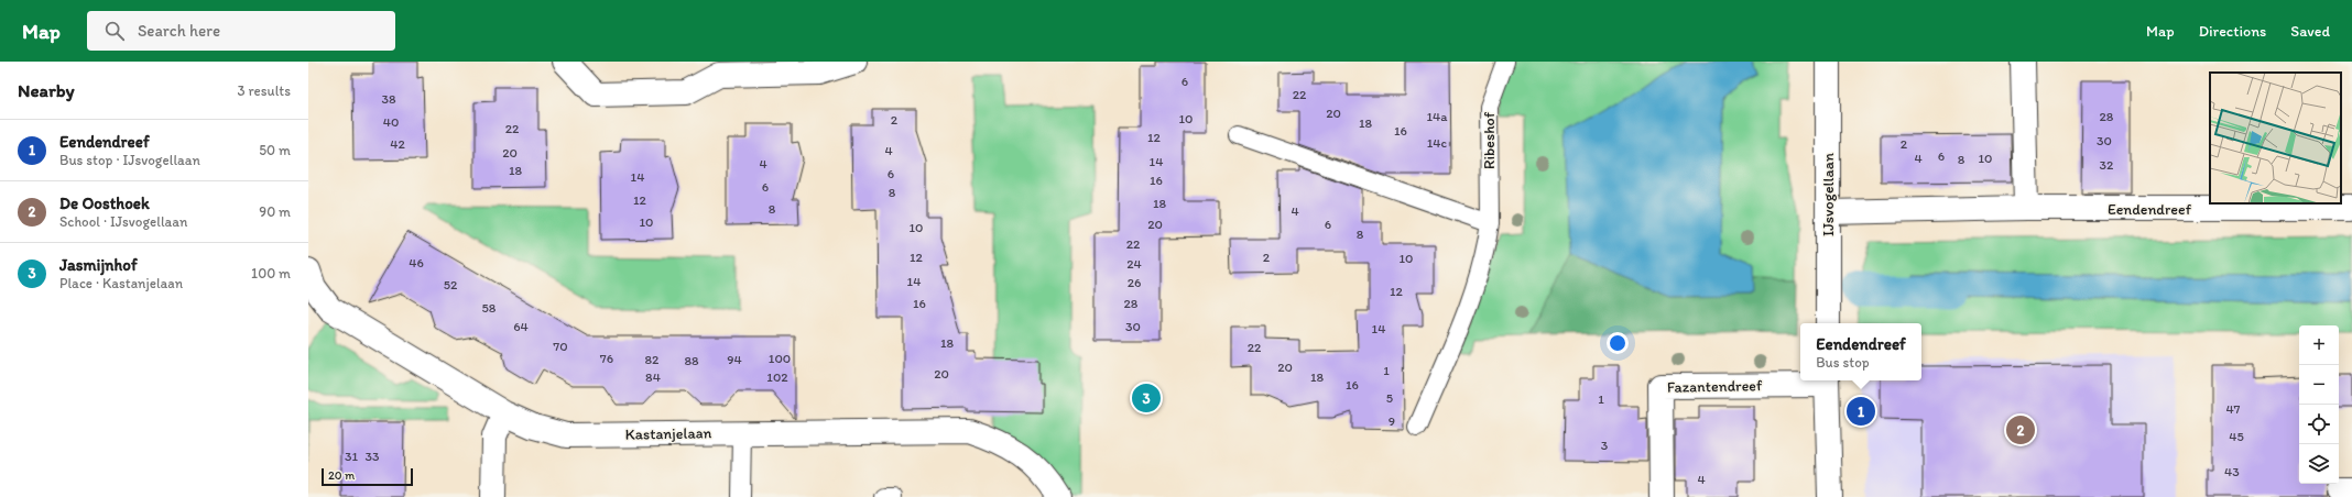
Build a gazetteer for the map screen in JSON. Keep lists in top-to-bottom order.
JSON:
{
  "streets": {
    "street": [
      "IJsvogellaan",
      "Eendendreef",
      "Fazantendreef",
      "Kastanjelaan"
    ],
    "lane": ["Ribeshof"]
  },
  "crossings": [
    ["IJsvogellaan", "Eendendreef"]
  ],
  "house_numbers": [
    "6",
    "22",
    "38",
    "20",
    "14a",
    "28",
    "10",
    "2",
    "40",
    "18",
    "22",
    "16",
    "12",
    "30",
    "14c",
    "42",
    "2",
    "4",
    "20",
    "6",
    "4",
    "10",
    "8",
    "14",
    "4",
    "32",
    "18",
    "6",
    "14",
    "16",
    "6",
    "8",
    "12",
    "18",
    "8",
    "4",
    "10",
    "20",
    "6",
    "10",
    "8",
    "22",
    "12",
    "2",
    "10",
    "46",
    "24",
    "14",
    "26",
    "52",
    "12",
    "16",
    "28",
    "58",
    "64",
    "30",
    "14",
    "18",
    "70",
    "22",
    "76",
    "100",
    "82",
    "94",
    "88",
    "20",
    "1",
    "20",
    "84",
    "102",
    "18",
    "16",
    "5",
    "1",
    "47",
    "9",
    "45",
    "3",
    "31",
    "33",
    "43",
    "4"
  ],
  "scale_bar": "20 m",
  "page": {
    "header": "Map",
    "search": "Search here",
    "nav": ["Map", "Directions", "Saved"],
    "heading": ["Nearby", "3 results"],
    "list": [
      {
        "mark": "1",
        "name": "Eendendreef",
        "note": "Bus stop · IJsvogellaan",
        "value": "50 m"
      },
      {
        "mark": "2",
        "name": "De Oosthoek",
        "note": "School · IJsvogellaan",
        "value": "90 m"
      },
      {
        "mark": "3",
        "name": "Jasmijnhof",
        "note": "Place · Kastanjelaan",
        "value": "100 m"
      }
    ],
    "popup": ["Eendendreef", "Bus stop"],
    "map_buttons": ["+", "−"],
    "pins": ["3", "1", "2"],
    "scale": "20 m"
  }
}
